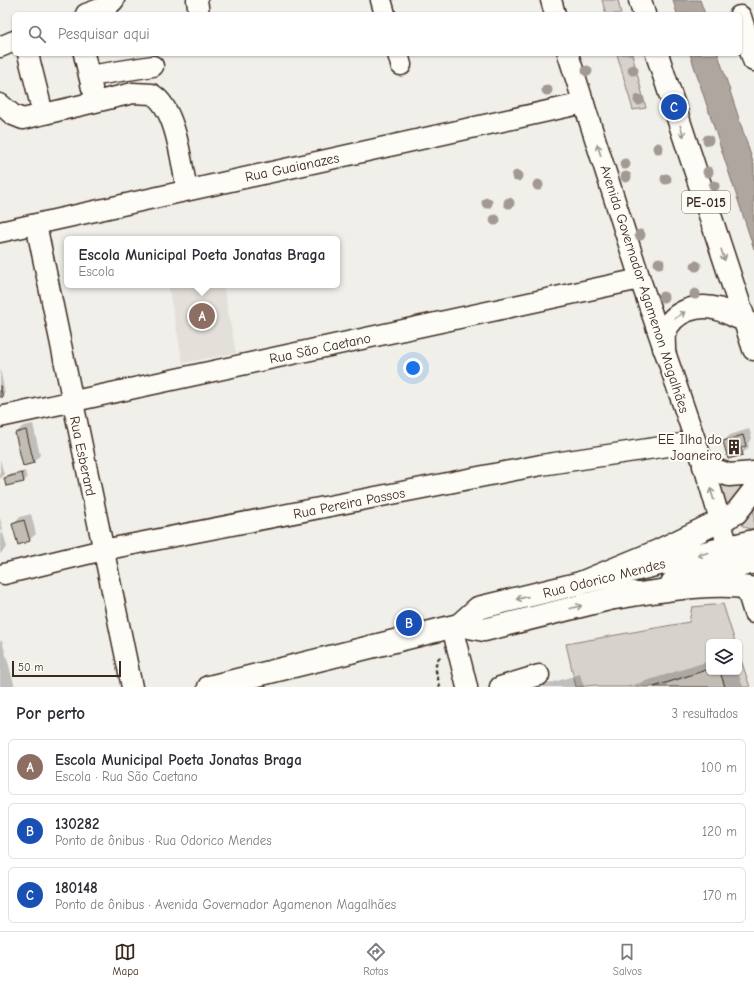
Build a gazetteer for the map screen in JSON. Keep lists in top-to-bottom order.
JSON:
{
  "streets": {
    "main road": ["PE-015", "Rua Odorico Mendes"],
    "street": [
      "Rua Guaianazes",
      "Avenida Governador Agamenon Magalhães",
      "Rua São Caetano",
      "Rua Esberard",
      "Rua Pereira Passos"
    ]
  },
  "crossings": [
    ["Rua Guaianazes", "Avenida Governador Agamenon Magalhães"],
    ["Rua Guaianazes", "Rua Esberard"],
    ["Avenida Governador Agamenon Magalhães", "Rua São Caetano"],
    ["Avenida Governador Agamenon Magalhães", "Rua Pereira Passos"],
    ["Avenida Governador Agamenon Magalhães", "Rua Odorico Mendes"],
    ["Rua São Caetano", "Rua Esberard"],
    ["Rua Esberard", "Rua Pereira Passos"]
  ],
  "one_way": ["Avenida Governador Agamenon Magalhães"],
  "places": {
    "building": ["EE Ilha do Joaneiro"]
  },
  "scale_bar": "50 m",
  "page": {
    "search": "Pesquisar aqui",
    "pins": ["C", "A", "B"],
    "popup": ["Escola Municipal Poeta Jonatas Braga", "Escola"],
    "scale": "50 m",
    "heading": ["Por perto", "3 resultados"],
    "list": [
      {
        "mark": "A",
        "name": "Escola Municipal Poeta Jonatas Braga",
        "note": "Escola · Rua São Caetano",
        "value": "100 m"
      },
      {
        "mark": "B",
        "name": "130282",
        "note": "Ponto de ônibus · Rua Odorico Mendes",
        "value": "120 m"
      },
      {
        "mark": "C",
        "name": "180148",
        "note": "Ponto de ônibus · Avenida Governador Agamenon Magalhães",
        "value": "170 m"
      }
    ],
    "nav": ["Mapa", "Rotas", "Salvos"]
  }
}
